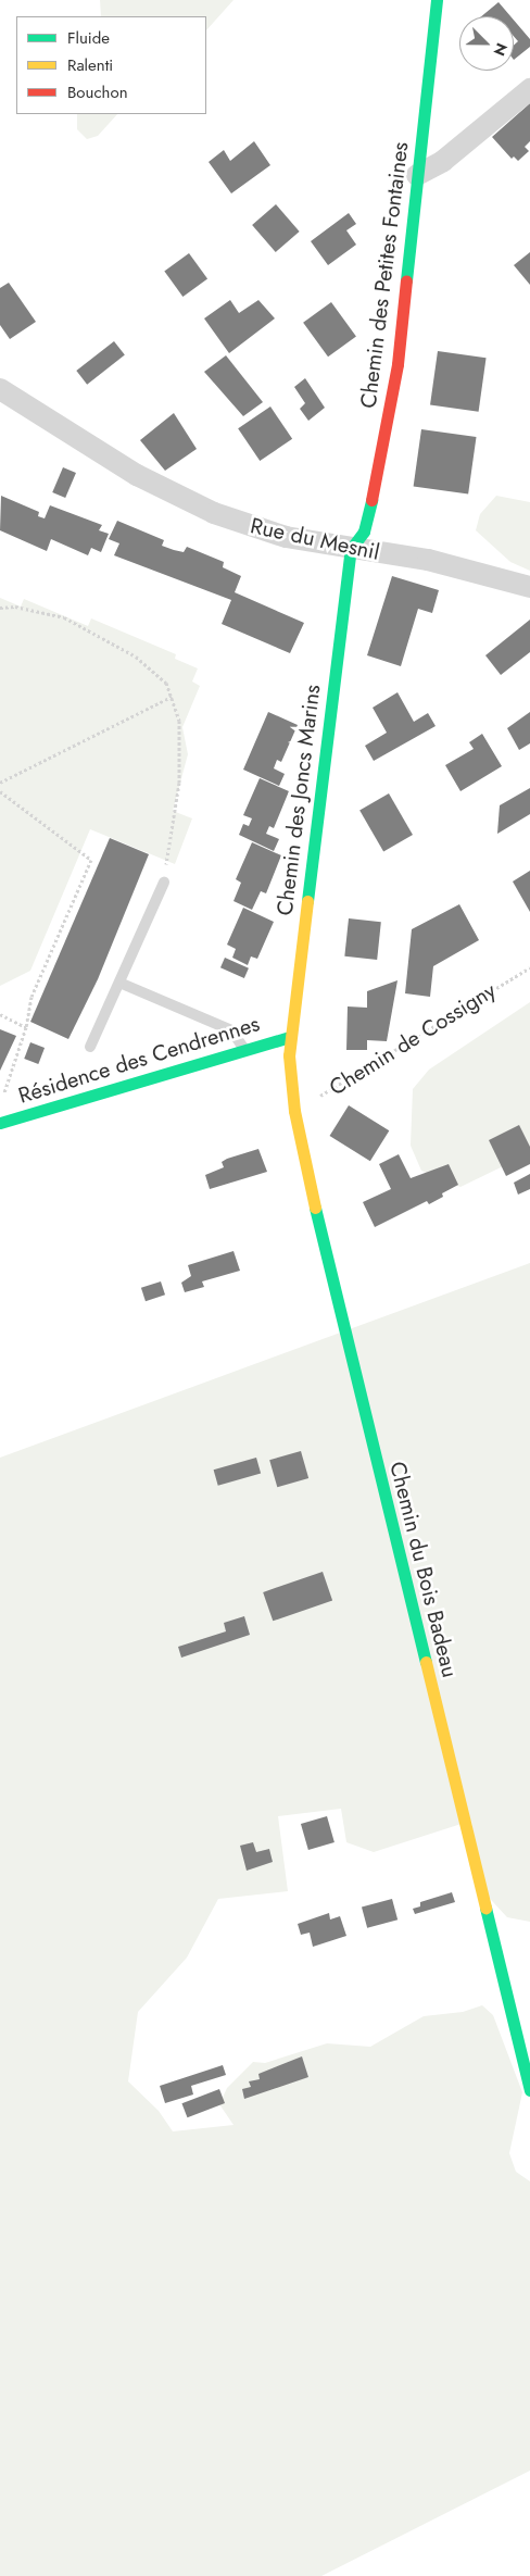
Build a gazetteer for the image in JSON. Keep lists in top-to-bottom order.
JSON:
{
  "streets": {
    "street": [
      "Chemin des Petites Fontaines",
      "Rue du Mesnil",
      "Chemin des Joncs Marins",
      "Résidence des Cendrennes",
      "Chemin du Bois Badeau"
    ],
    "path": ["Chemin de Cossigny"]
  },
  "crossings": [
    ["Chemin des Petites Fontaines", "Rue du Mesnil"],
    ["Chemin des Petites Fontaines", "Chemin des Joncs Marins"],
    ["Rue du Mesnil", "Chemin des Joncs Marins"],
    ["Chemin des Joncs Marins", "Résidence des Cendrennes"],
    ["Chemin des Joncs Marins", "Chemin du Bois Badeau"],
    ["Chemin de Cossigny", "Chemin du Bois Badeau"]
  ],
  "legend": ["Fluide", "Ralenti", "Bouchon"],
  "north": "bottom right"
}
